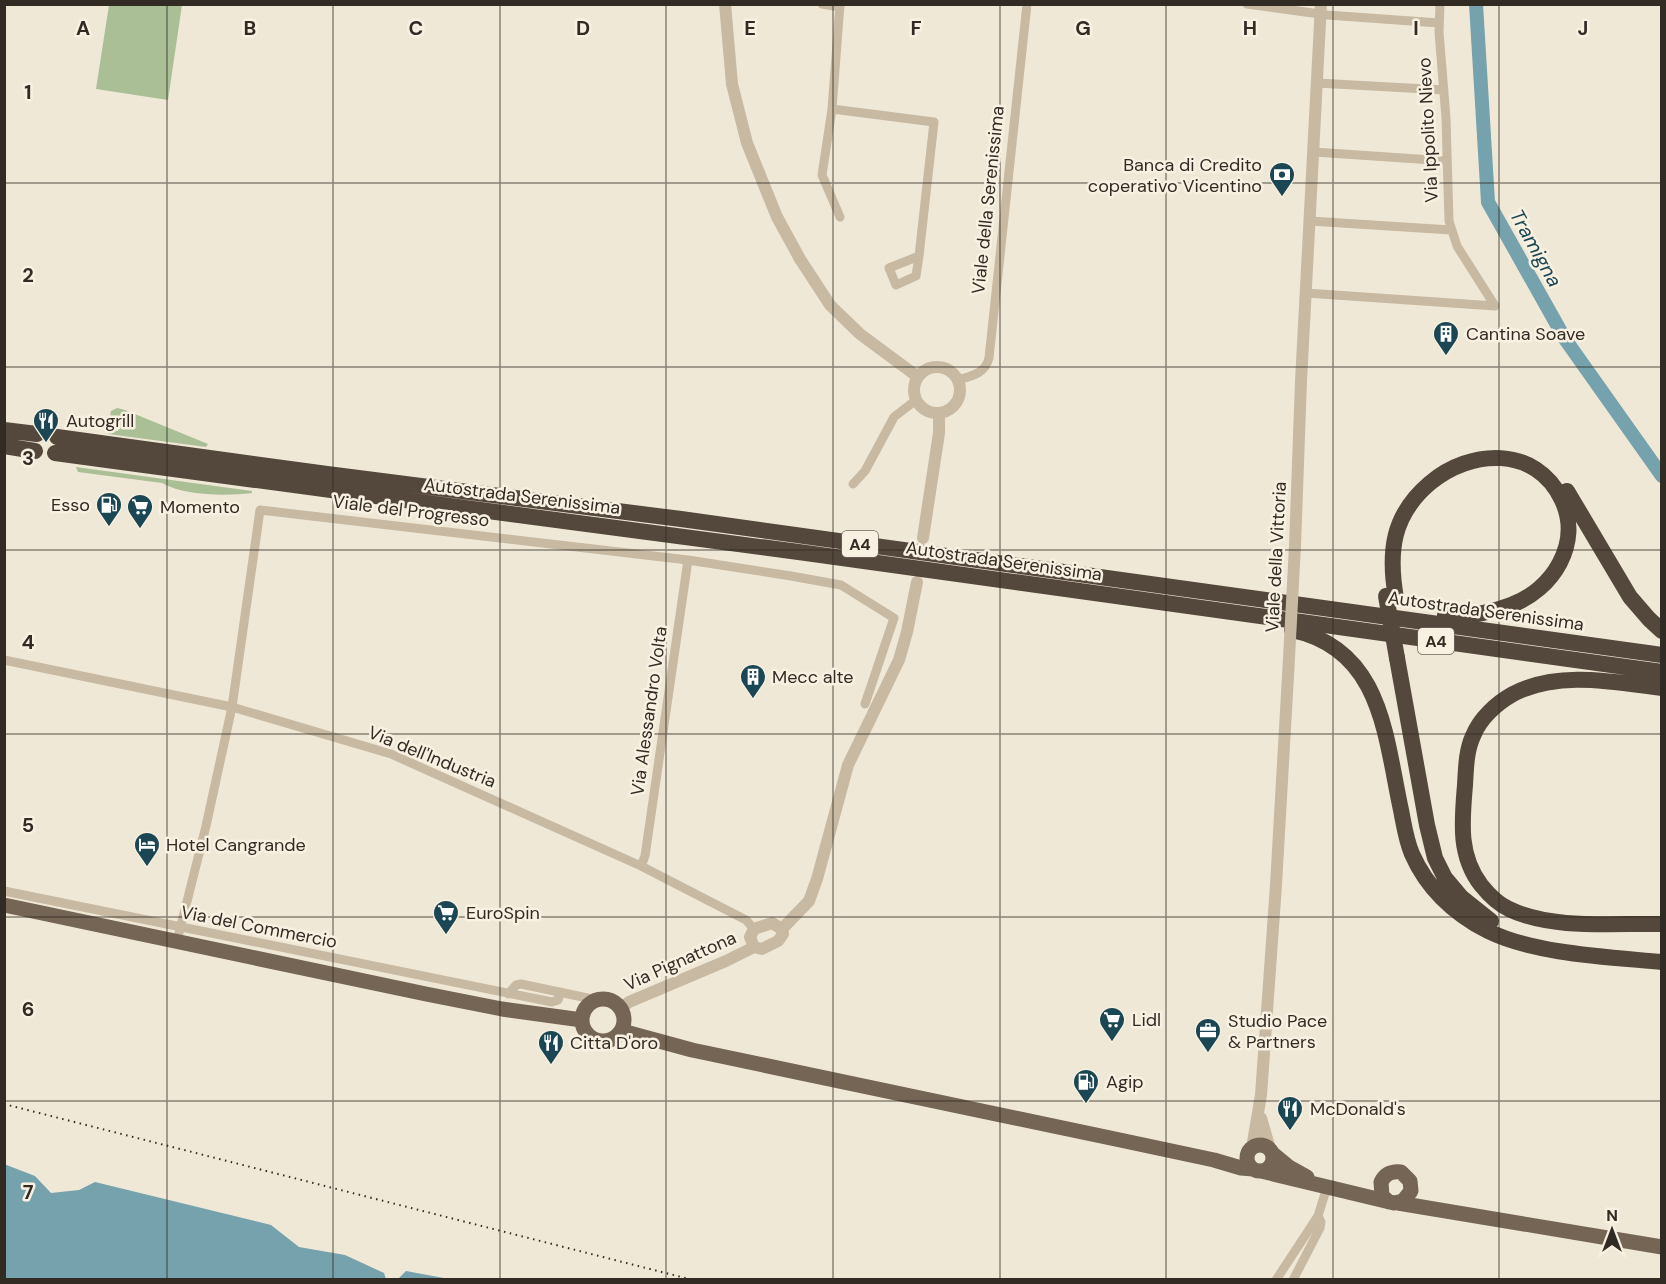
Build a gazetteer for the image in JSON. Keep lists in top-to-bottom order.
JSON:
{
  "streets": {
    "highway": ["Autostrada Serenissima", "A4"],
    "street": [
      "Via Ippolito Nievo",
      "Viale della Serenissima",
      "Viale del Progresso",
      "Viale della Vittoria",
      "Via Alessandro Volta",
      "Via dell'Industria",
      "Via del Commercio",
      "Via Pignattona"
    ]
  },
  "crossings": [
    ["Via Ippolito Nievo", "Viale della Vittoria"],
    ["Viale del Progresso", "Via Alessandro Volta"],
    ["Viale del Progresso", "Via dell'Industria"],
    ["Viale del Progresso", "Via del Commercio"],
    ["Via Alessandro Volta", "Via dell'Industria"],
    ["Via dell'Industria", "Via Pignattona"],
    ["Via del Commercio", "Via Pignattona"]
  ],
  "water": ["Tramigna"],
  "places": {
    "bank": ["Banca di Credito coperativo Vicentino"],
    "building": ["Cantina Soave", "Mecc alte"],
    "restaurant": ["Autogrill", "Citta D'oro", "McDonald's"],
    "fuel station": ["Esso", "Agip"],
    "supermarket": ["Momento", "EuroSpin", "Lidl"],
    "hotel": ["Hotel Cangrande"],
    "office": ["Studio Pace & Partners"]
  },
  "north": "top",
  "grid": {
    "columns": [
      "A",
      "B",
      "C",
      "D",
      "E",
      "F",
      "G",
      "H",
      "I",
      "J"
    ],
    "rows": [
      "1",
      "2",
      "3",
      "4",
      "5",
      "6",
      "7"
    ]
  }
}
